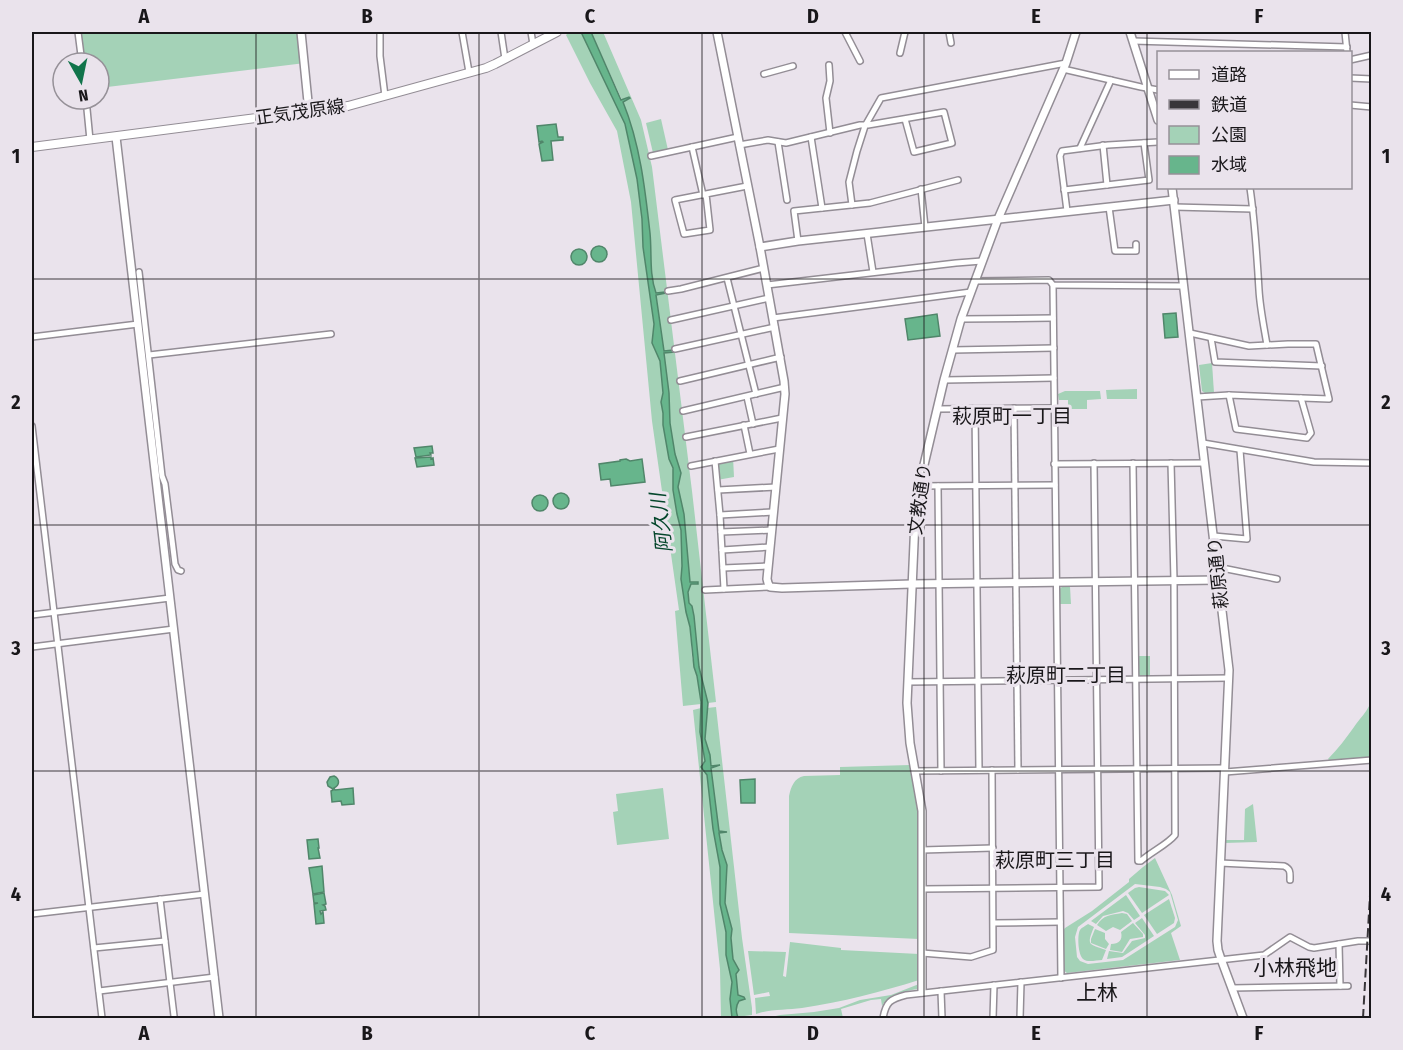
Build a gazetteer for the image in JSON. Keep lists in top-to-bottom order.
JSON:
{
  "streets": {
    "main road": ["正気茂原線"],
    "street": ["文教通り", "萩原通り"]
  },
  "districts": [
    "萩原町一丁目",
    "萩原町二丁目",
    "萩原町三丁目",
    "小林飛地",
    "上林"
  ],
  "water": ["阿久川"],
  "legend": [
    "道路",
    "鉄道",
    "公園",
    "水域"
  ],
  "north": "bottom",
  "grid": {
    "columns": [
      "A",
      "B",
      "C",
      "D",
      "E",
      "F"
    ],
    "rows": [
      "1",
      "2",
      "3",
      "4"
    ]
  }
}
